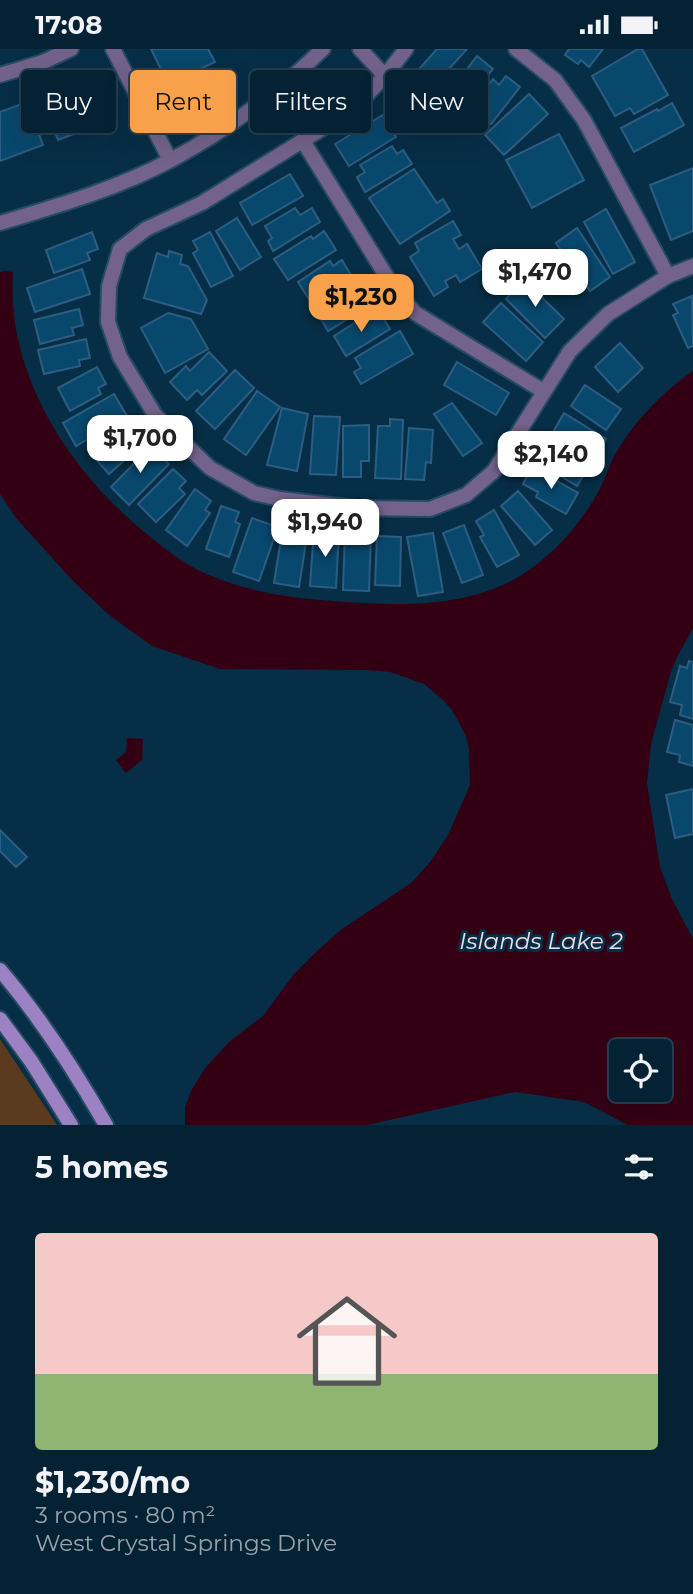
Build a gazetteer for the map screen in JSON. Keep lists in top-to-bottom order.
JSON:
{
  "water": ["Islands Lake 2"],
  "page": {
    "status": "17:08",
    "chip": [
      "Buy",
      "Rent",
      "Filters",
      "New"
    ],
    "price": [
      "$1,470",
      "$1,230",
      "$1,700",
      "$2,140",
      "$1,940"
    ],
    "heading": "5 homes",
    "list": [
      {
        "name": "$1,230/mo",
        "note": "3 rooms · 80 m² · West Crystal Springs Drive"
      }
    ]
  }
}
